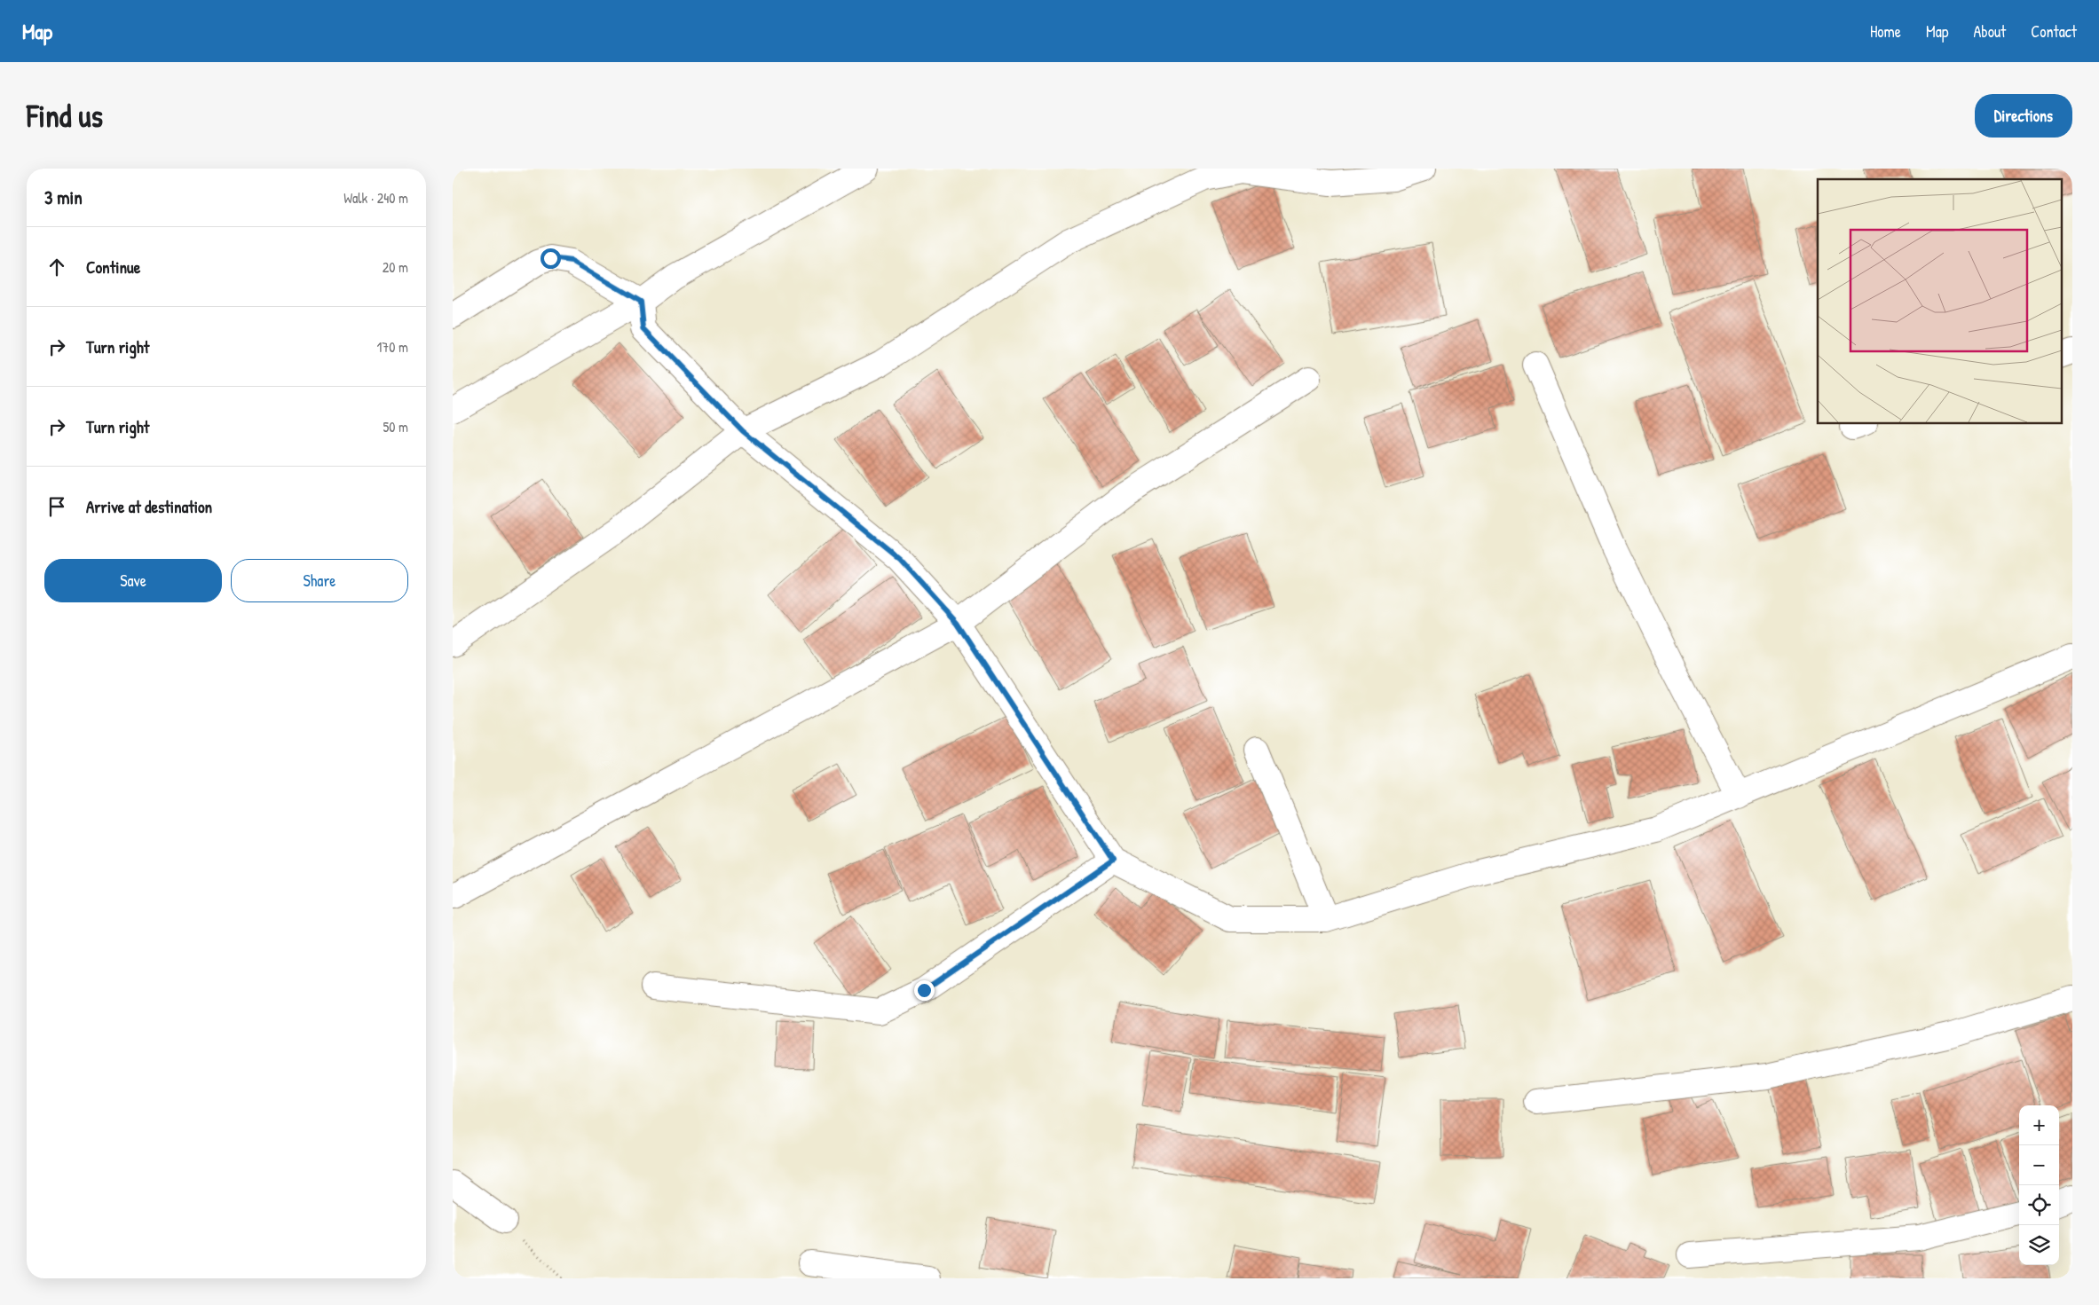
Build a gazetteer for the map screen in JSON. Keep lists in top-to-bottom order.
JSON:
{
  "page": {
    "header": "Map",
    "nav": [
      "Home",
      "Map",
      "About",
      "Contact"
    ],
    "buttons": [
      "Directions",
      ["Save", "Share"]
    ],
    "title": "Find us",
    "heading": ["3 min", "Walk · 240 m"],
    "list": [
      ["Continue", "20 m"],
      ["Turn right", "170 m"],
      ["Turn right", "50 m"],
      "Arrive at destination"
    ],
    "map_buttons": ["+", "−"]
  }
}
